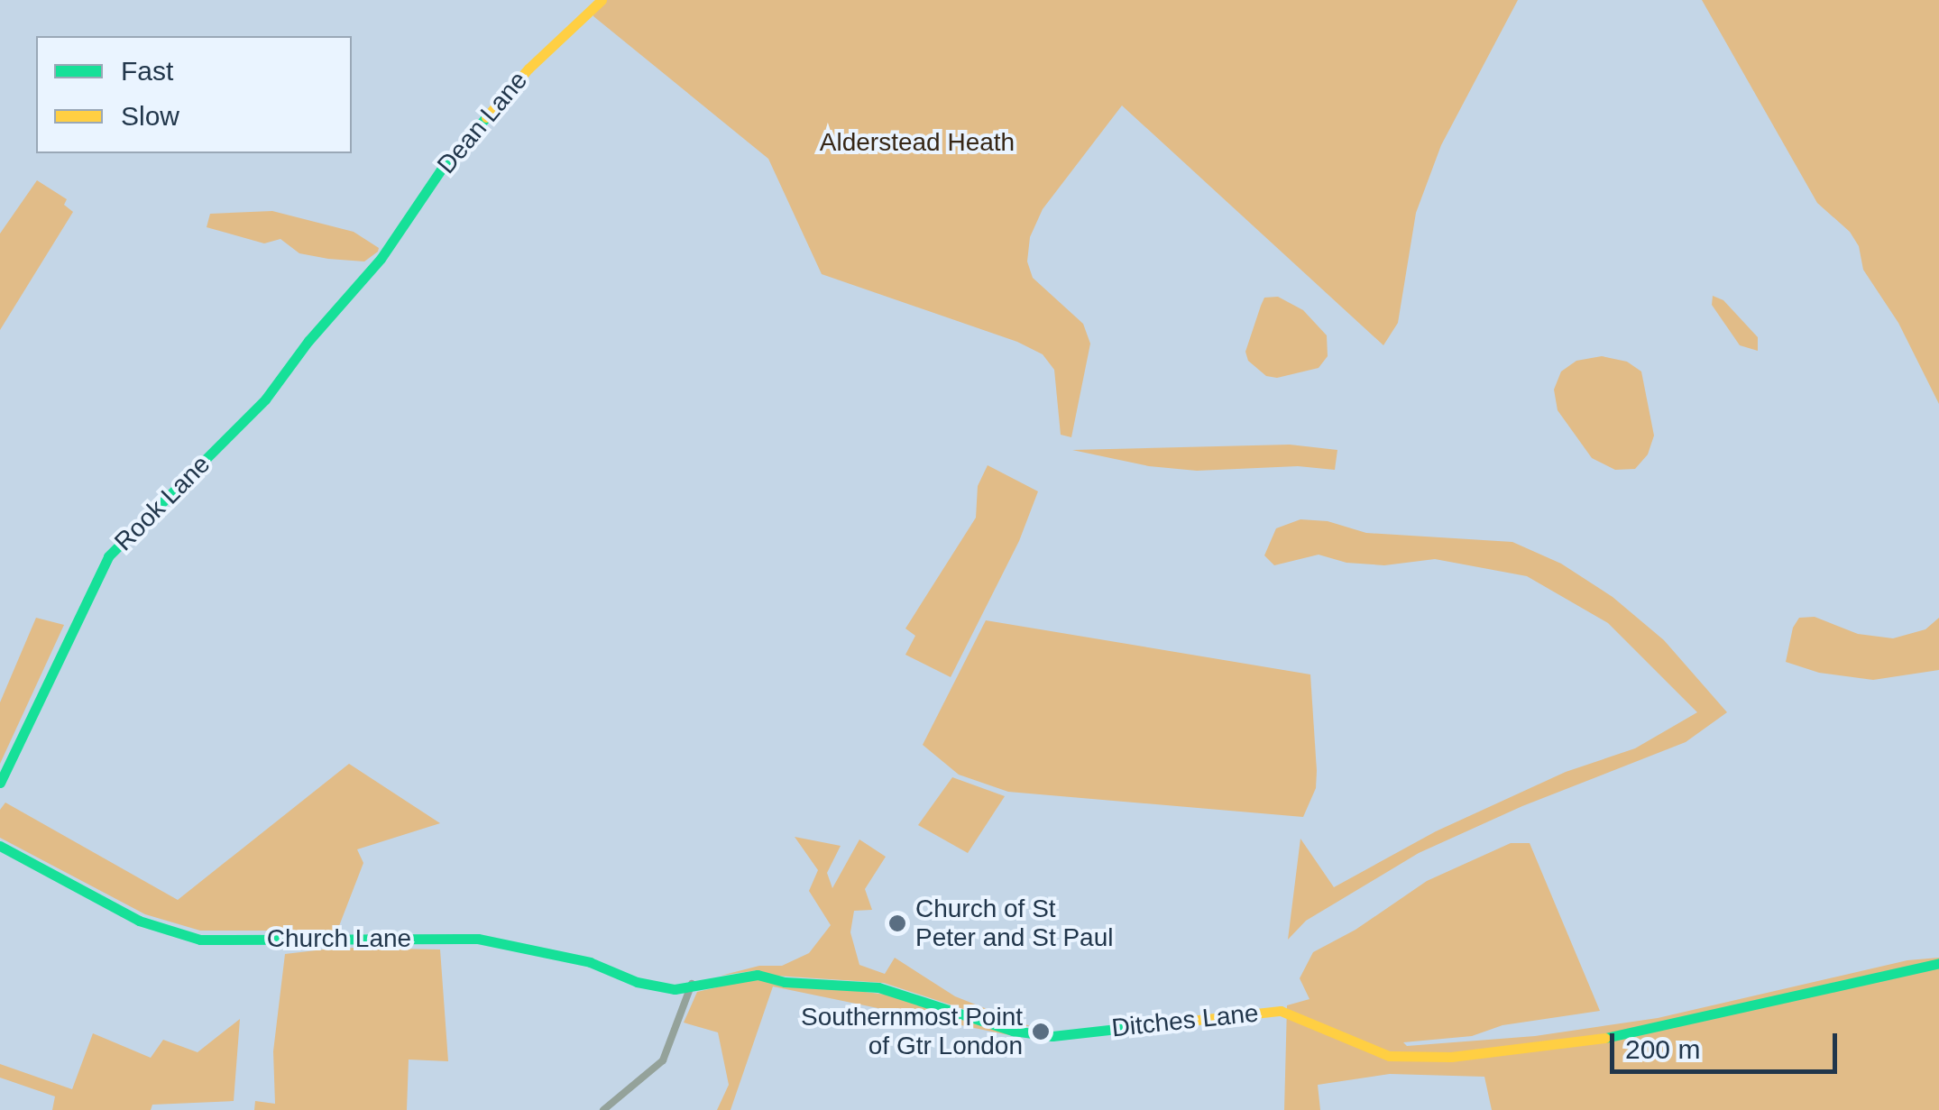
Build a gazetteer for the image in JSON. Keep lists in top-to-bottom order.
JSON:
{
  "streets": {
    "street": [
      "Dean Lane",
      "Rook Lane",
      "Church Lane",
      "Ditches Lane"
    ]
  },
  "crossings": [
    ["Dean Lane", "Rook Lane"],
    ["Church Lane", "Ditches Lane"]
  ],
  "parks": ["Alderstead Heath"],
  "places": ["Church of St Peter and St Paul", "Southernmost Point of Gtr London"],
  "legend": ["Fast", "Slow"],
  "scale_bar": "200 m"
}
